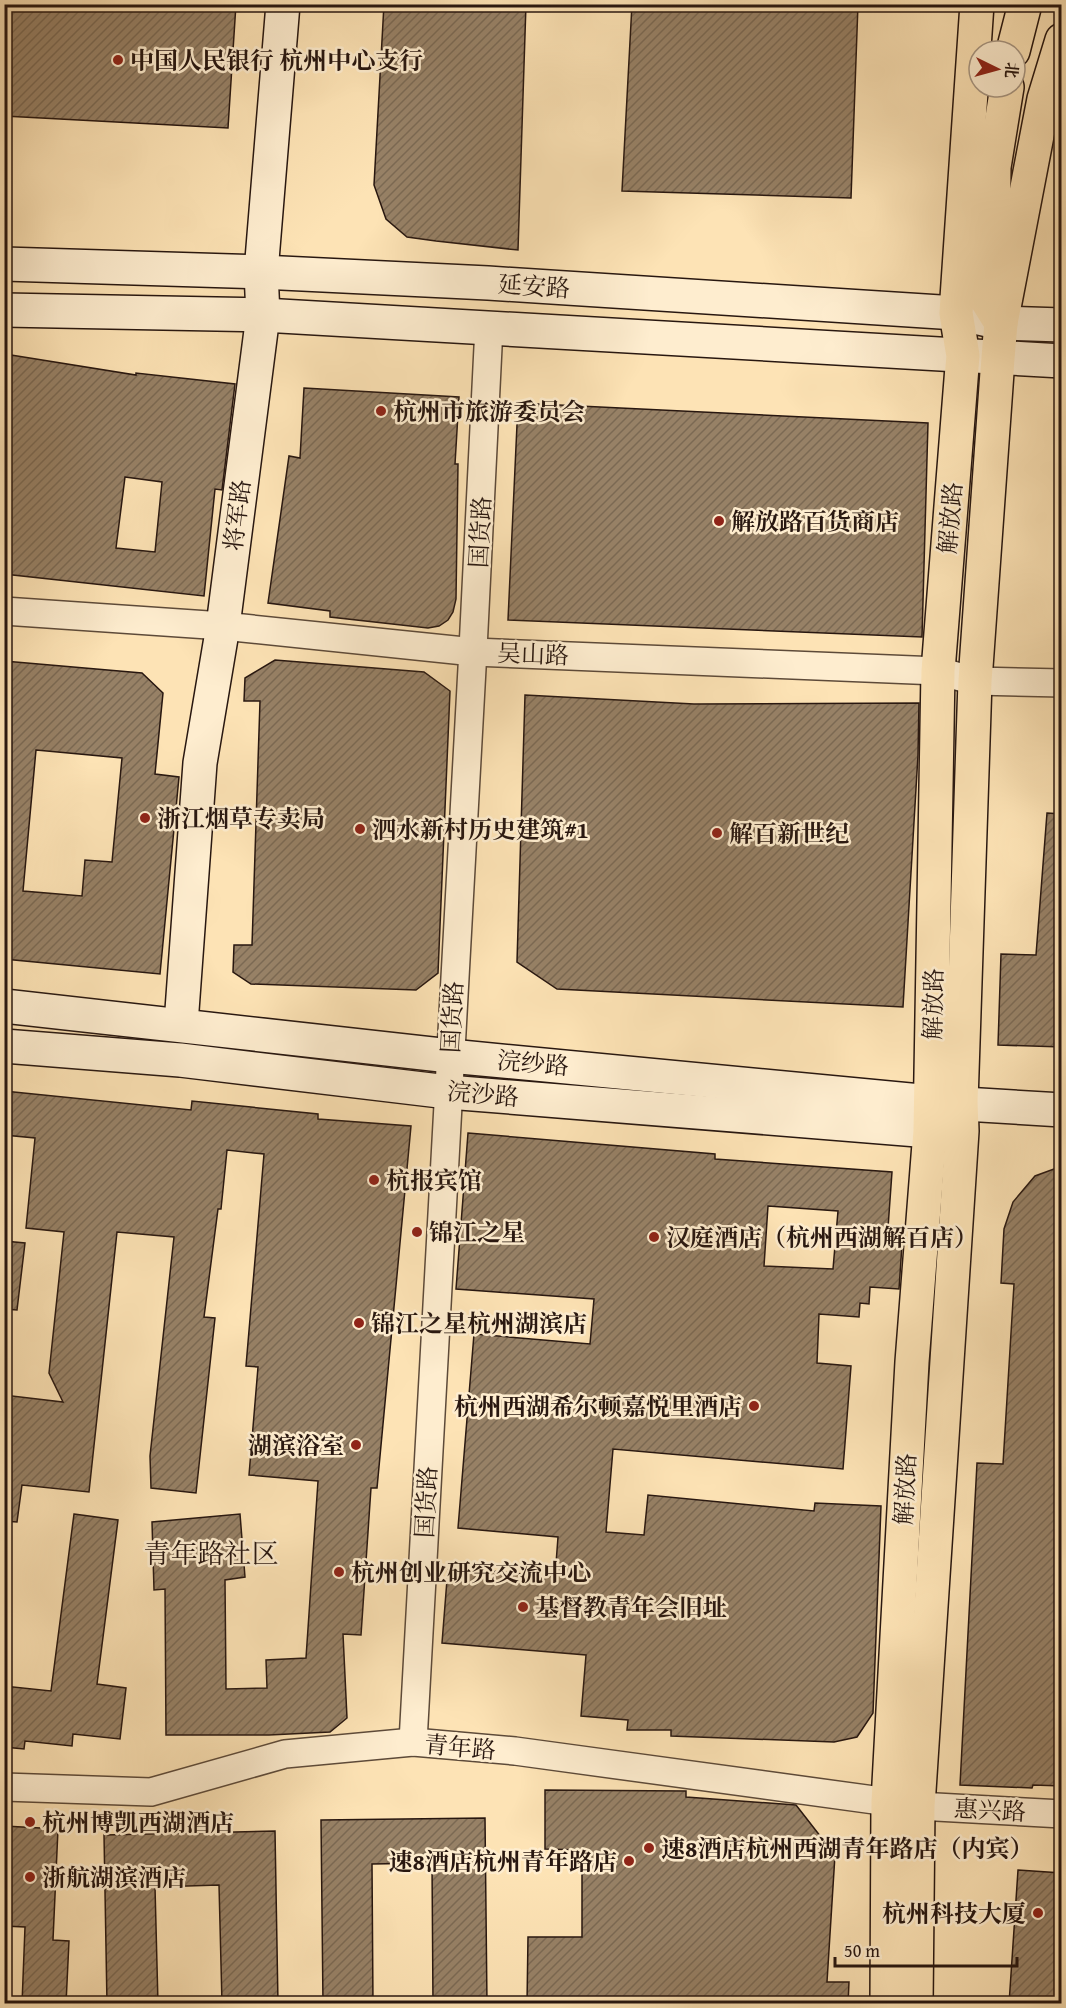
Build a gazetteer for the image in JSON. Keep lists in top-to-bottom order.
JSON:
{
  "streets": {
    "main road": [
      "延安路",
      "将军路",
      "解放路",
      "浣纱路",
      "浣沙路"
    ],
    "street": [
      "国货路",
      "吴山路",
      "青年路",
      "惠兴路"
    ]
  },
  "crossings": [
    ["延安路", "将军路"],
    ["延安路", "解放路"],
    ["延安路", "国货路"],
    ["将军路", "吴山路"],
    ["将军路", "浣纱路"],
    ["解放路", "吴山路"],
    ["解放路", "浣纱路"],
    ["解放路", "浣沙路"],
    ["解放路", "青年路"],
    ["解放路", "惠兴路"],
    ["国货路", "吴山路"],
    ["国货路", "浣纱路"],
    ["国货路", "浣沙路"],
    ["国货路", "青年路"],
    ["浣纱路", "浣沙路"],
    ["青年路", "惠兴路"]
  ],
  "districts": ["青年路社区"],
  "places": [
    "中国人民银行 杭州中心支行",
    "杭州市旅游委员会",
    "解放路百货商店",
    "浙江烟草专卖局",
    "泗水新村历史建筑#1",
    "解百新世纪",
    "杭报宾馆",
    "锦江之星",
    "汉庭酒店（杭州西湖解百店）",
    "锦江之星杭州湖滨店",
    "杭州西湖希尔顿嘉悦里酒店",
    "湖滨浴室",
    "杭州创业研究交流中心",
    "基督教青年会旧址",
    "杭州博凯西湖酒店",
    "速8酒店杭州西湖青年路店（内宾）",
    "速8酒店杭州青年路店",
    "浙航湖滨酒店",
    "杭州科技大厦"
  ],
  "scale_bar": "50 m",
  "north": "right"
}
